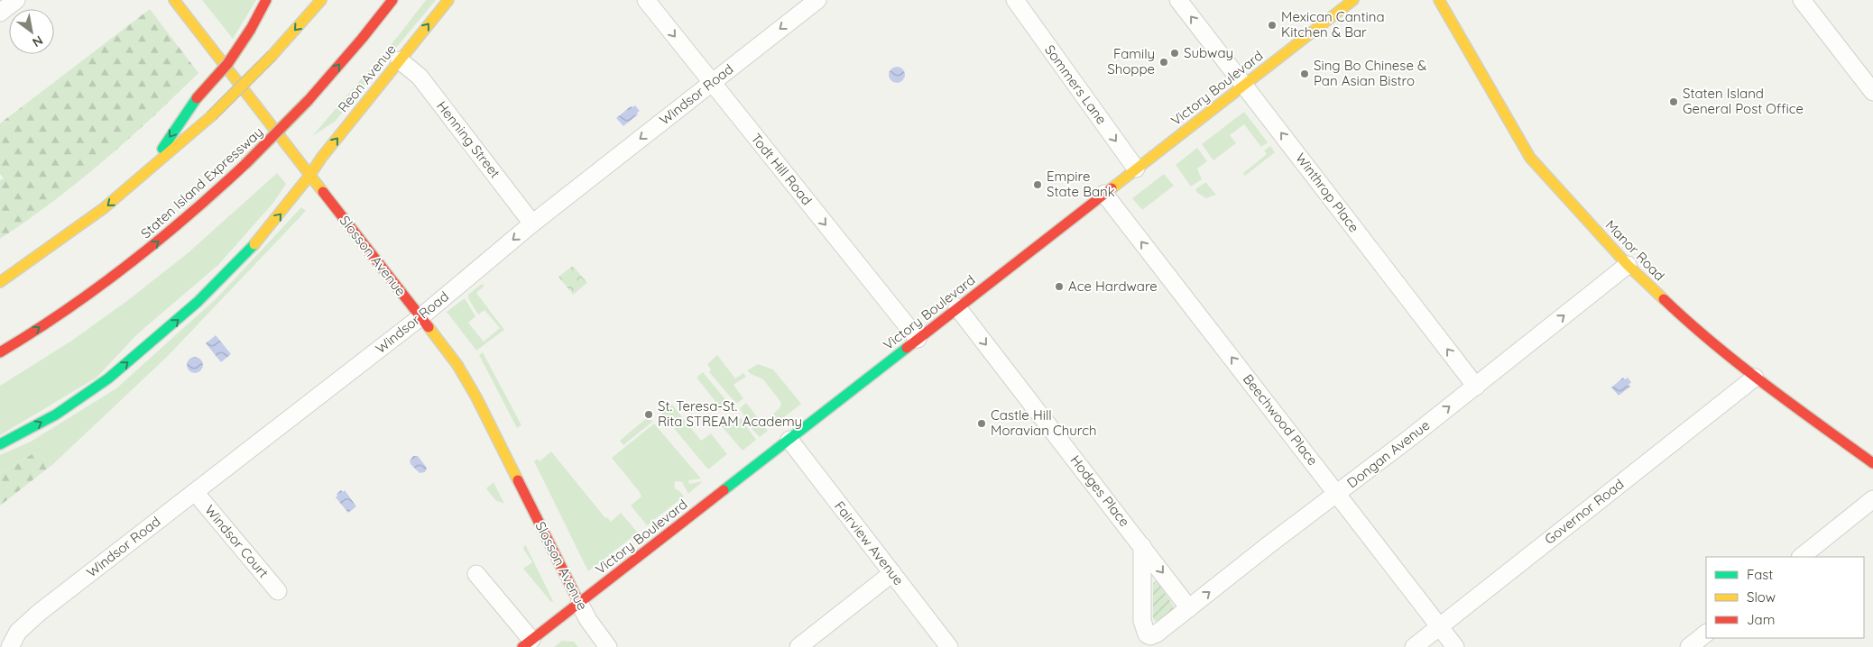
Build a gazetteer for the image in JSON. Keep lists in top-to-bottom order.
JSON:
{
  "streets": {
    "main road": [
      "Reon Avenue",
      "Victory Boulevard",
      "Staten Island Expressway",
      "Manor Road",
      "Slosson Avenue"
    ],
    "street": [
      "Sommers Lane",
      "Windsor Road",
      "Henning Street",
      "Todt Hill Road",
      "Winthrop Place",
      "Beechwood Place",
      "Dongan Avenue",
      "Hodges Place",
      "Governor Road",
      "Windsor Court",
      "Fairview Avenue"
    ]
  },
  "crossings": [
    ["Reon Avenue", "Henning Street"],
    ["Reon Avenue", "Slosson Avenue"],
    ["Sommers Lane", "Victory Boulevard"],
    ["Victory Boulevard", "Todt Hill Road"],
    ["Victory Boulevard", "Winthrop Place"],
    ["Victory Boulevard", "Slosson Avenue"],
    ["Victory Boulevard", "Beechwood Place"],
    ["Victory Boulevard", "Hodges Place"],
    ["Victory Boulevard", "Fairview Avenue"],
    ["Windsor Road", "Henning Street"],
    ["Windsor Road", "Todt Hill Road"],
    ["Windsor Road", "Slosson Avenue"],
    ["Windsor Road", "Windsor Court"],
    ["Winthrop Place", "Dongan Avenue"],
    ["Manor Road", "Dongan Avenue"],
    ["Manor Road", "Governor Road"],
    ["Beechwood Place", "Dongan Avenue"],
    ["Beechwood Place", "Governor Road"],
    ["Dongan Avenue", "Hodges Place"]
  ],
  "one_way": [
    "Reon Avenue",
    "Sommers Lane",
    "Windsor Road",
    "Todt Hill Road",
    "Winthrop Place",
    "Beechwood Place",
    "Dongan Avenue",
    "Hodges Place"
  ],
  "places": [
    "Mexican Cantina Kitchen & Bar",
    "Subway",
    "Family Shoppe",
    "Sing Bo Chinese & Pan Asian Bistro",
    "Staten Island General Post Office",
    "Empire State Bank",
    "Ace Hardware",
    "St. Teresa-St. Rita STREAM Academy",
    "Castle Hill Moravian Church"
  ],
  "legend": ["Fast", "Slow", "Jam"],
  "north": "bottom right"
}
